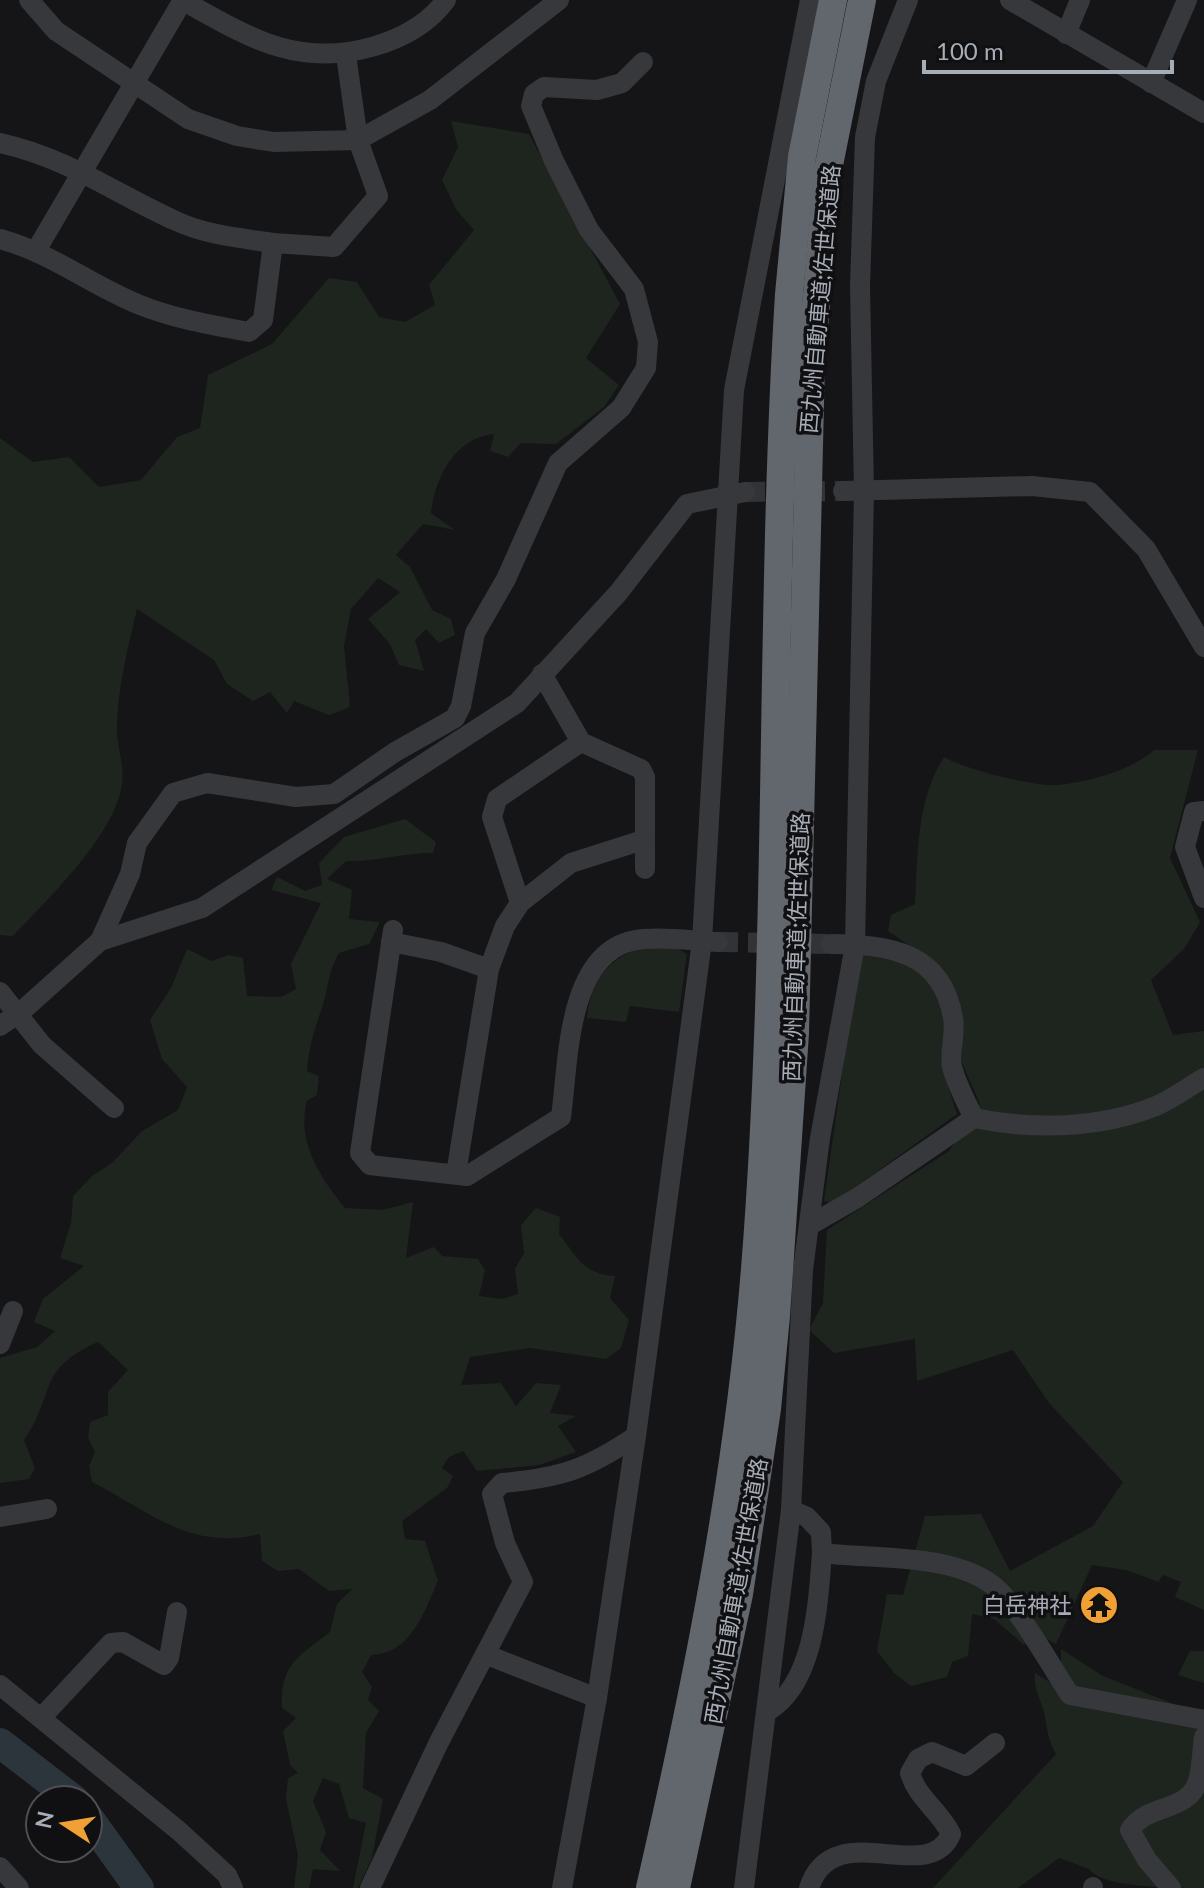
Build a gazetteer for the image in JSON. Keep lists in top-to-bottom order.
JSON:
{
  "streets": {
    "highway": ["西九州自動車道;佐世保道路"]
  },
  "places": {
    "temple": ["白岳神社"]
  },
  "scale_bar": "100 m",
  "north": "left"
}
